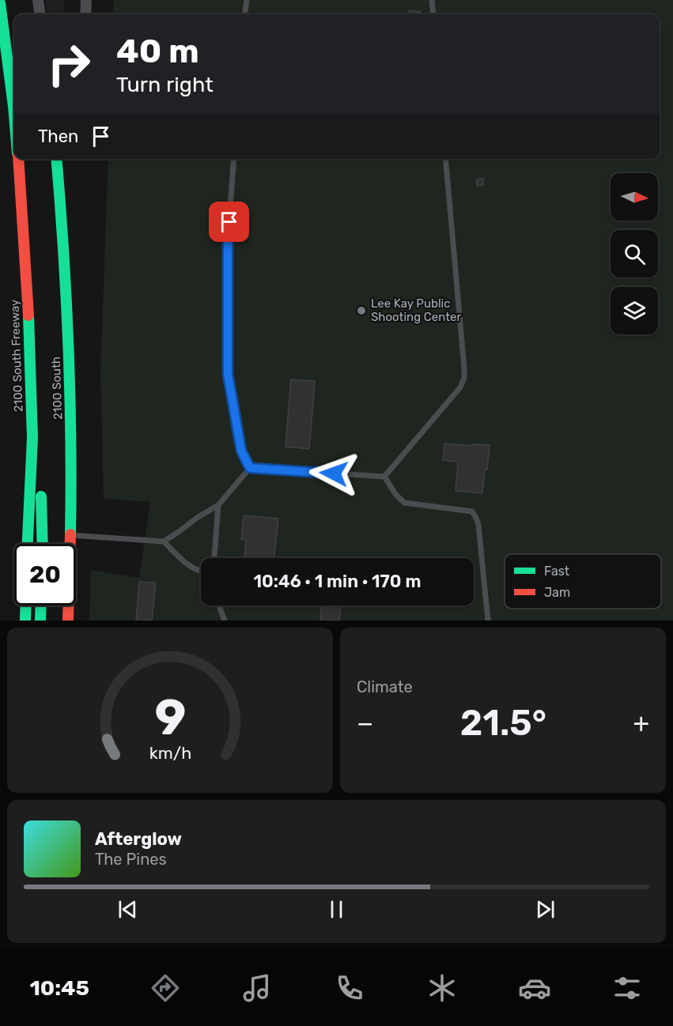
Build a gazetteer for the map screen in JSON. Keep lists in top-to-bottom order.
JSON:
{
  "streets": {
    "main road": ["2100 South Freeway", "2100 South"]
  },
  "places": ["Lee Kay Public Shooting Center"],
  "legend": ["Fast", "Jam"],
  "north": "right",
  "page": {
    "turn": ["40 m", "Turn right"],
    "then": "Then",
    "limit": "20",
    "trip": "10:46 · 1 min · 170 m",
    "tile": "Climate",
    "heat": ["−", "21.5°", "+"],
    "song": ["Afterglow", "The Pines"],
    "tabs": "10:45",
    "gauge": ["9", "km/h"]
  }
}
